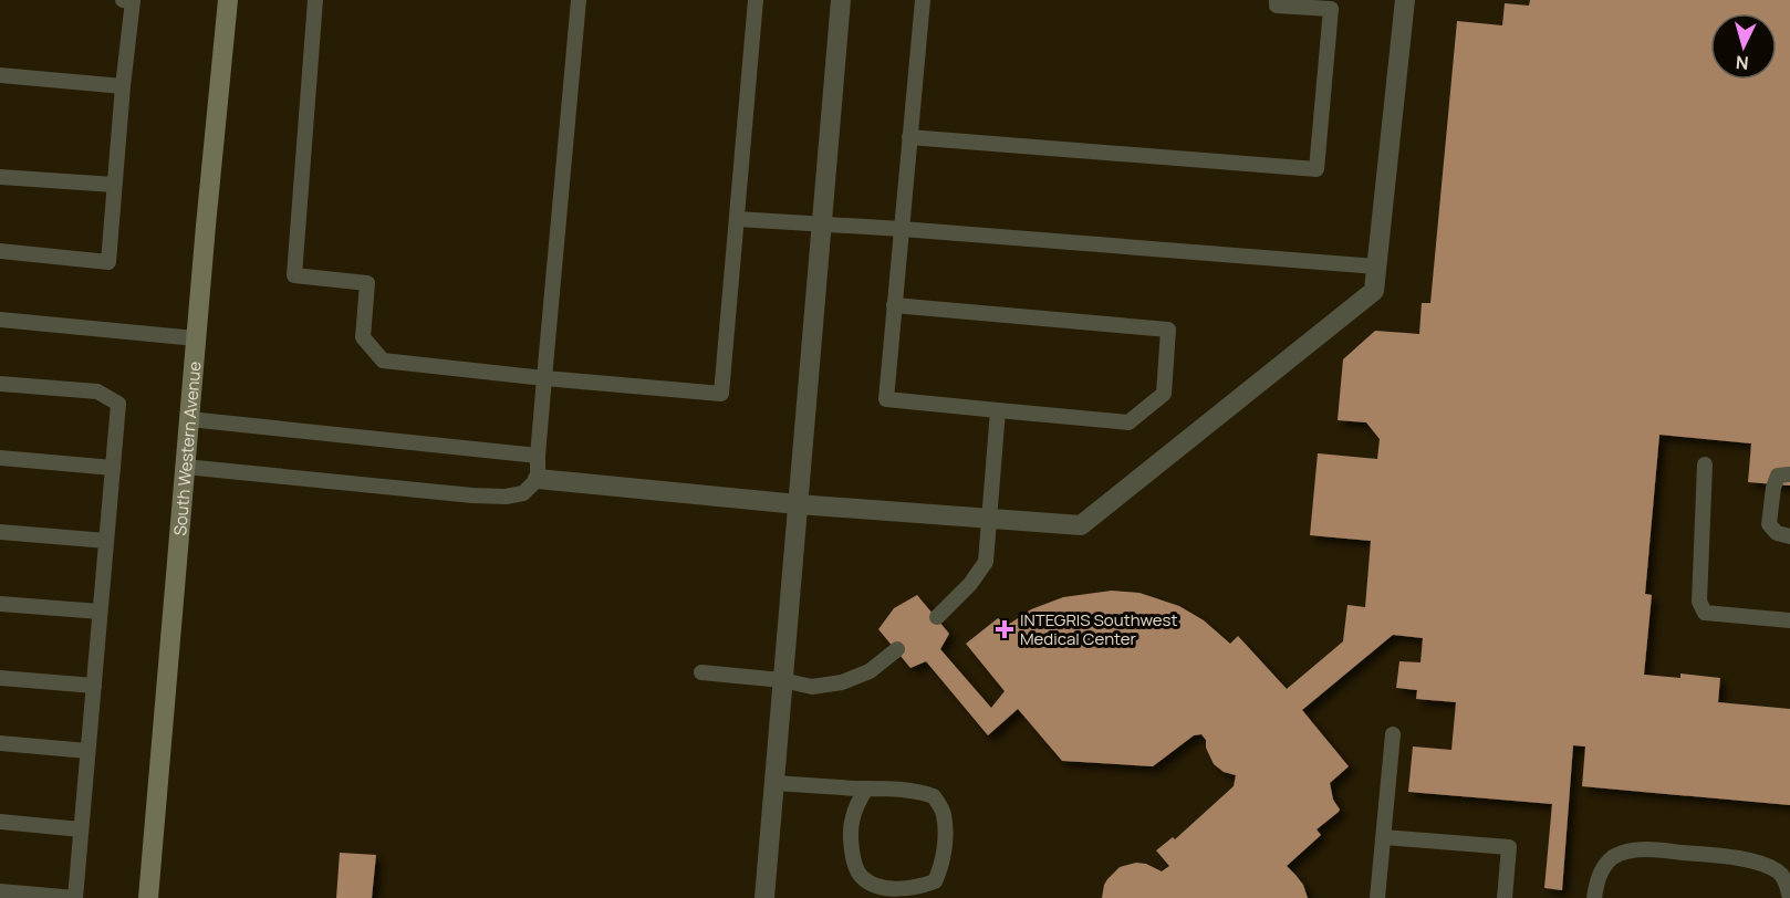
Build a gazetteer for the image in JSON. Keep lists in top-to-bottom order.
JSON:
{
  "streets": {
    "main road": ["South Western Avenue"]
  },
  "places": {
    "health": ["INTEGRIS Southwest Medical Center"]
  },
  "north": "bottom"
}
